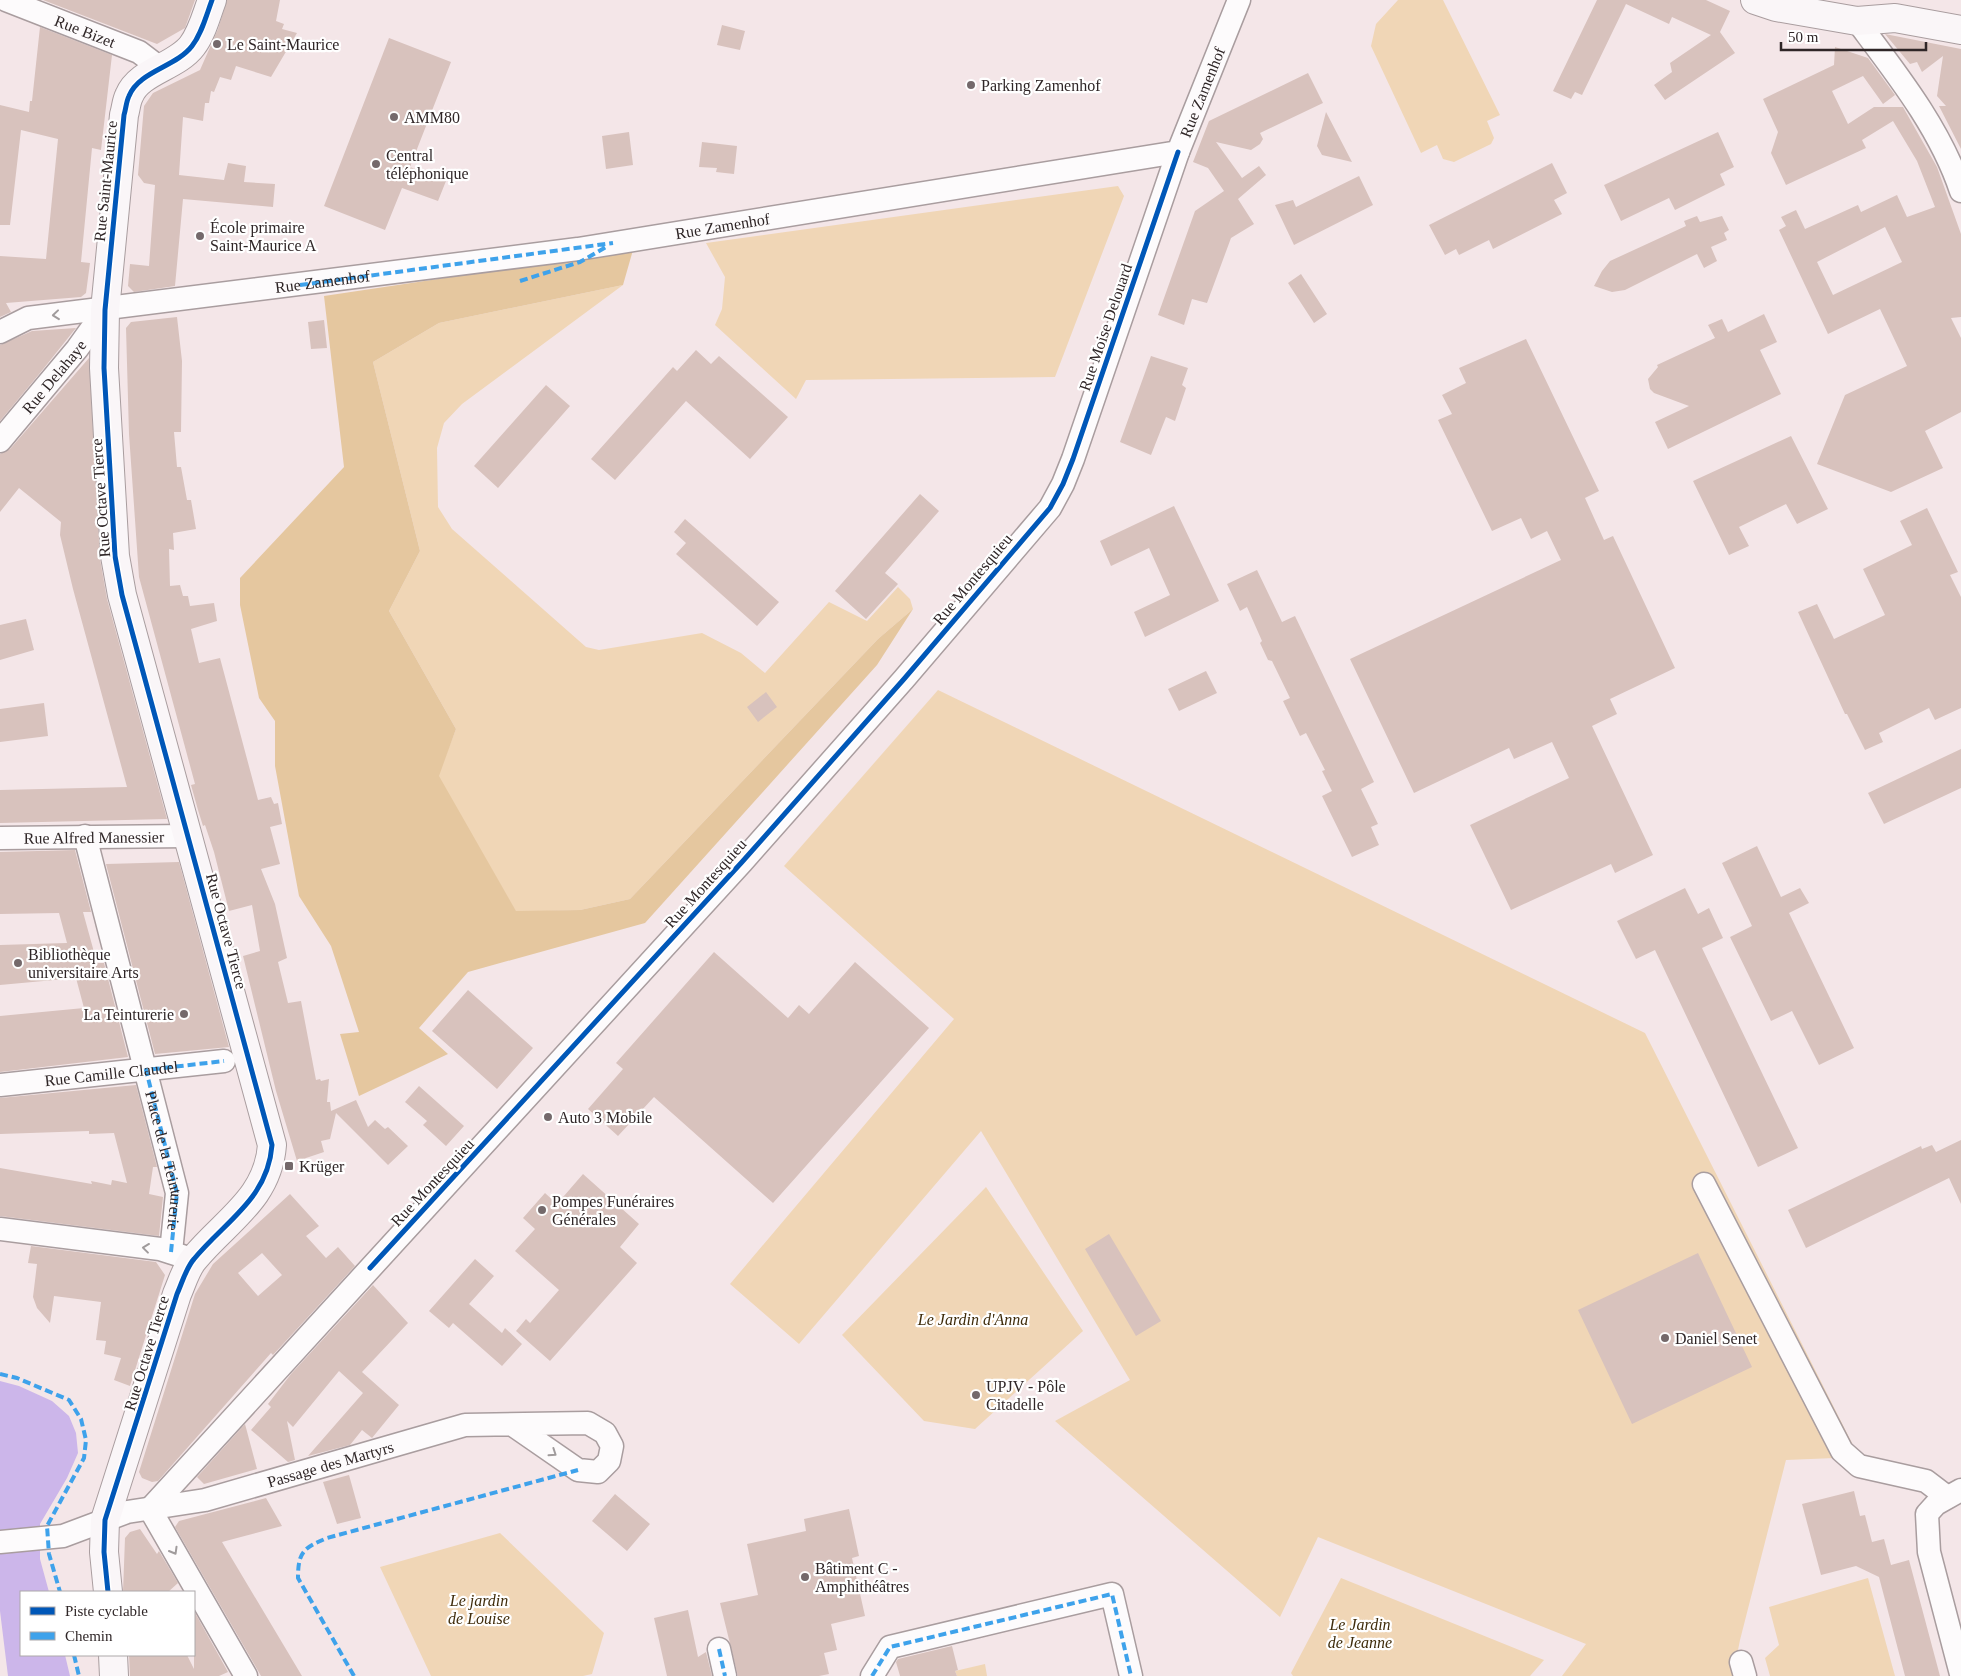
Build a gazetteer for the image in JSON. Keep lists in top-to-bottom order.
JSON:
{
  "streets": {
    "street": [
      "Rue Bizet",
      "Rue Zamenhof",
      "Rue Saint-Maurice",
      "Rue Moise Delouard",
      "Rue Delahaye",
      "Rue Octave Tierce",
      "Rue Montesquieu",
      "Rue Alfred Manessier",
      "Rue Camille Claudel",
      "Place de la Teinturerie",
      "Passage des Martyrs"
    ]
  },
  "crossings": [
    ["Rue Bizet", "Rue Saint-Maurice"],
    ["Rue Zamenhof", "Rue Saint-Maurice"],
    ["Rue Zamenhof", "Rue Moise Delouard"],
    ["Rue Zamenhof", "Rue Delahaye"],
    ["Rue Zamenhof", "Rue Octave Tierce"],
    ["Rue Saint-Maurice", "Rue Delahaye"],
    ["Rue Saint-Maurice", "Rue Octave Tierce"],
    ["Rue Moise Delouard", "Rue Montesquieu"],
    ["Rue Delahaye", "Rue Octave Tierce"],
    ["Rue Octave Tierce", "Rue Alfred Manessier"],
    ["Rue Octave Tierce", "Place de la Teinturerie"],
    ["Rue Octave Tierce", "Passage des Martyrs"],
    ["Rue Montesquieu", "Passage des Martyrs"],
    ["Rue Alfred Manessier", "Place de la Teinturerie"],
    ["Rue Camille Claudel", "Place de la Teinturerie"]
  ],
  "parks": ["Le Jardin d'Anna", "Le jardin de Louise", "Le Jardin de Jeanne"],
  "places": {
    "other": [
      "Le Saint-Maurice",
      "Parking Zamenhof",
      "AMM80",
      "Central téléphonique",
      "École primaire Saint-Maurice A",
      "Bibliothèque universitaire Arts",
      "La Teinturerie",
      "Auto 3 Mobile",
      "Pompes Funéraires Générales",
      "Daniel Senet",
      "UPJV - Pôle Citadelle",
      "Bâtiment C - Amphithéâtres"
    ],
    "transit": ["Krüger"]
  },
  "legend": ["Piste cyclable", "Chemin"],
  "scale_bar": "50 m"
}
